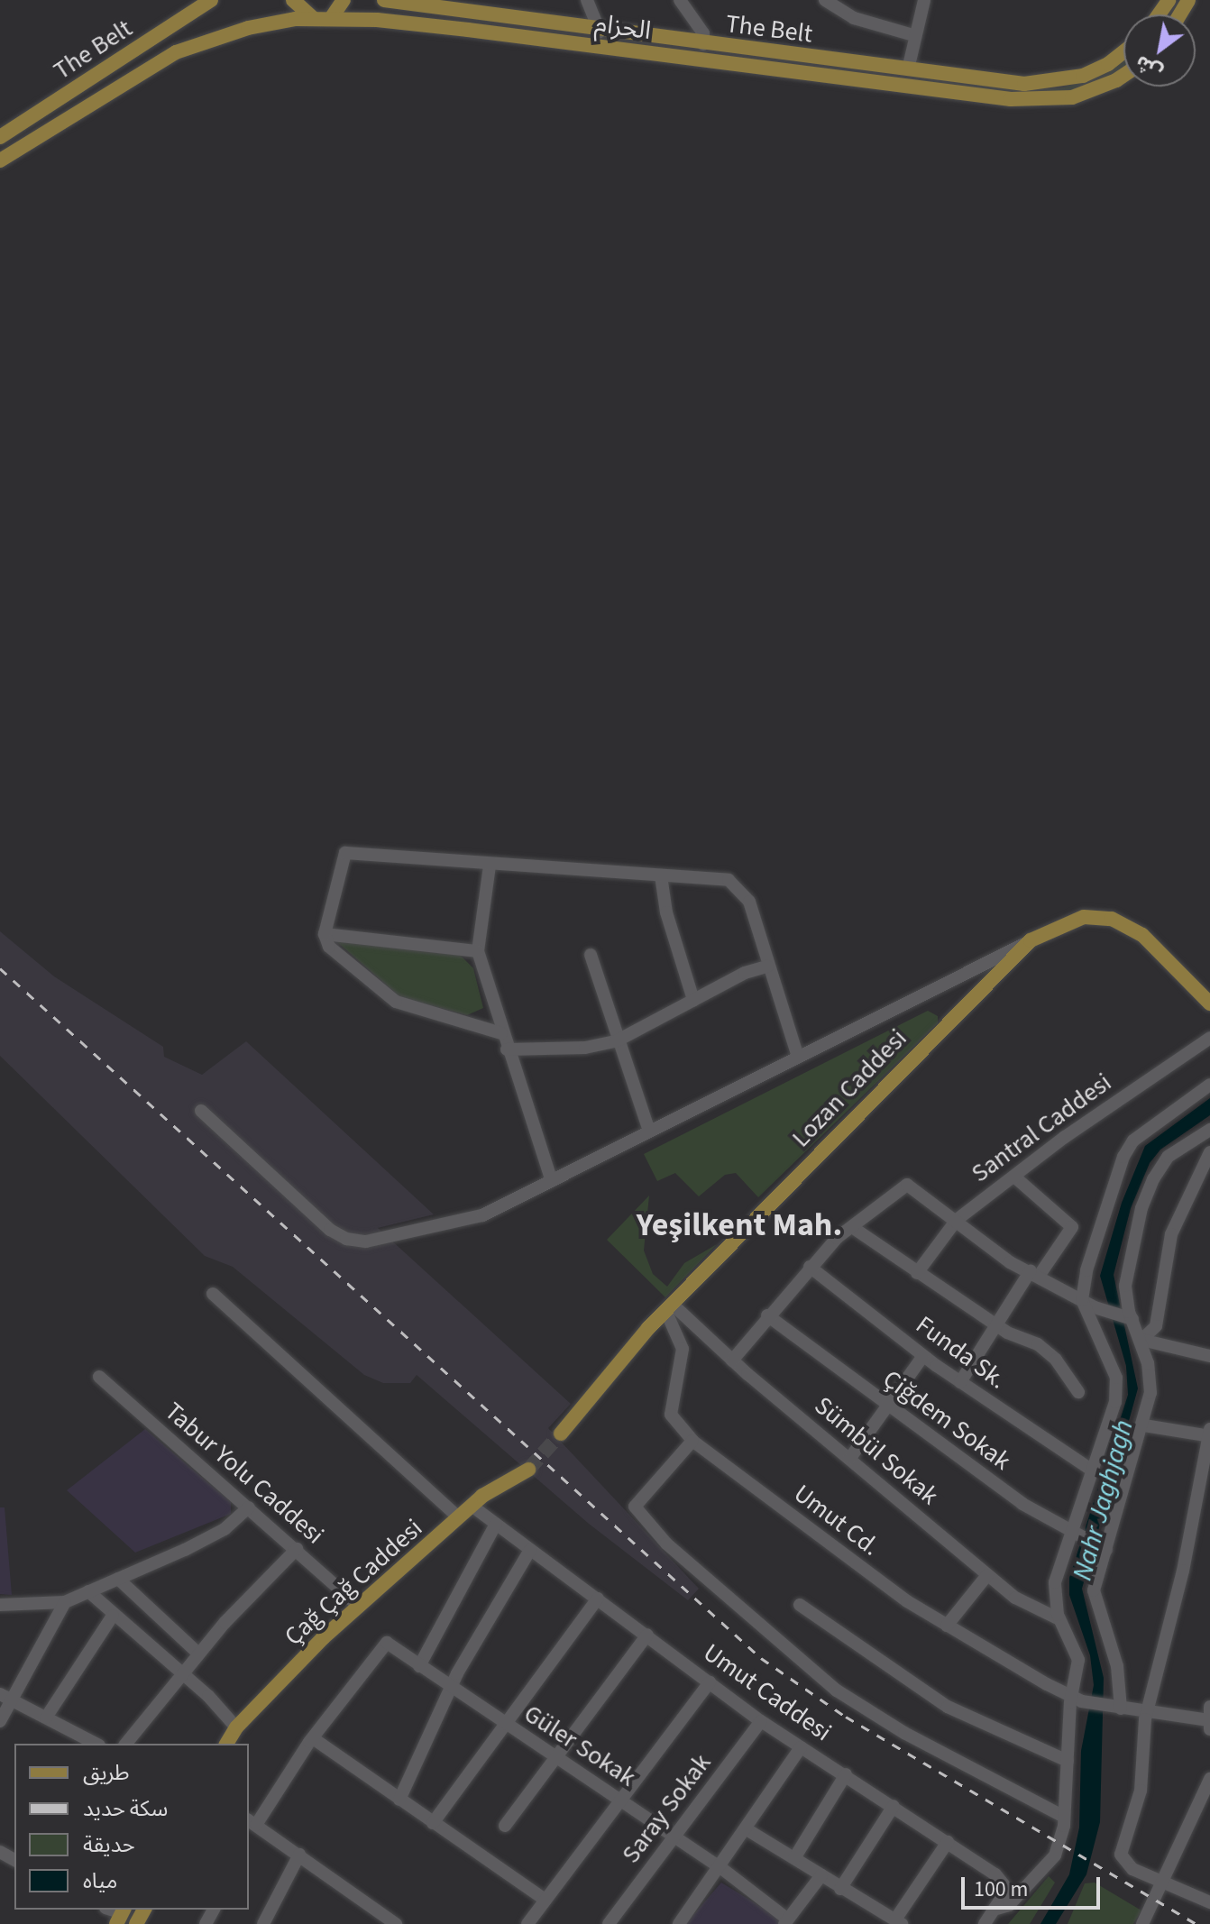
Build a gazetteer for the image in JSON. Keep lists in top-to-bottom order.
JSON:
{
  "streets": {
    "main road": [
      "الحزام",
      "The Belt",
      "Lozan Caddesi",
      "Çağ Çağ Caddesi"
    ],
    "street": [
      "Santral Caddesi",
      "Funda Sk.",
      "Çiğdem Sokak",
      "Sümbül Sokak",
      "Tabur Yolu Caddesi",
      "Umut Cd.",
      "Umut Caddesi",
      "Güler Sokak",
      "Saray Sokak"
    ]
  },
  "crossings": [
    ["Lozan Caddesi", "Sümbül Sokak"],
    ["Lozan Caddesi", "Umut Cd."],
    ["Sümbül Sokak", "Umut Cd."],
    ["Tabur Yolu Caddesi", "Çağ Çağ Caddesi"],
    ["Çağ Çağ Caddesi", "Umut Caddesi"],
    ["Umut Caddesi", "Saray Sokak"],
    ["Güler Sokak", "Saray Sokak"]
  ],
  "districts": ["Yeşilkent Mah."],
  "water": ["Nahr Jaghjagh"],
  "legend": [
    "طريق",
    "سكة حديد",
    "حديقة",
    "مياه"
  ],
  "scale_bar": "100 m",
  "north": "bottom left"
}
